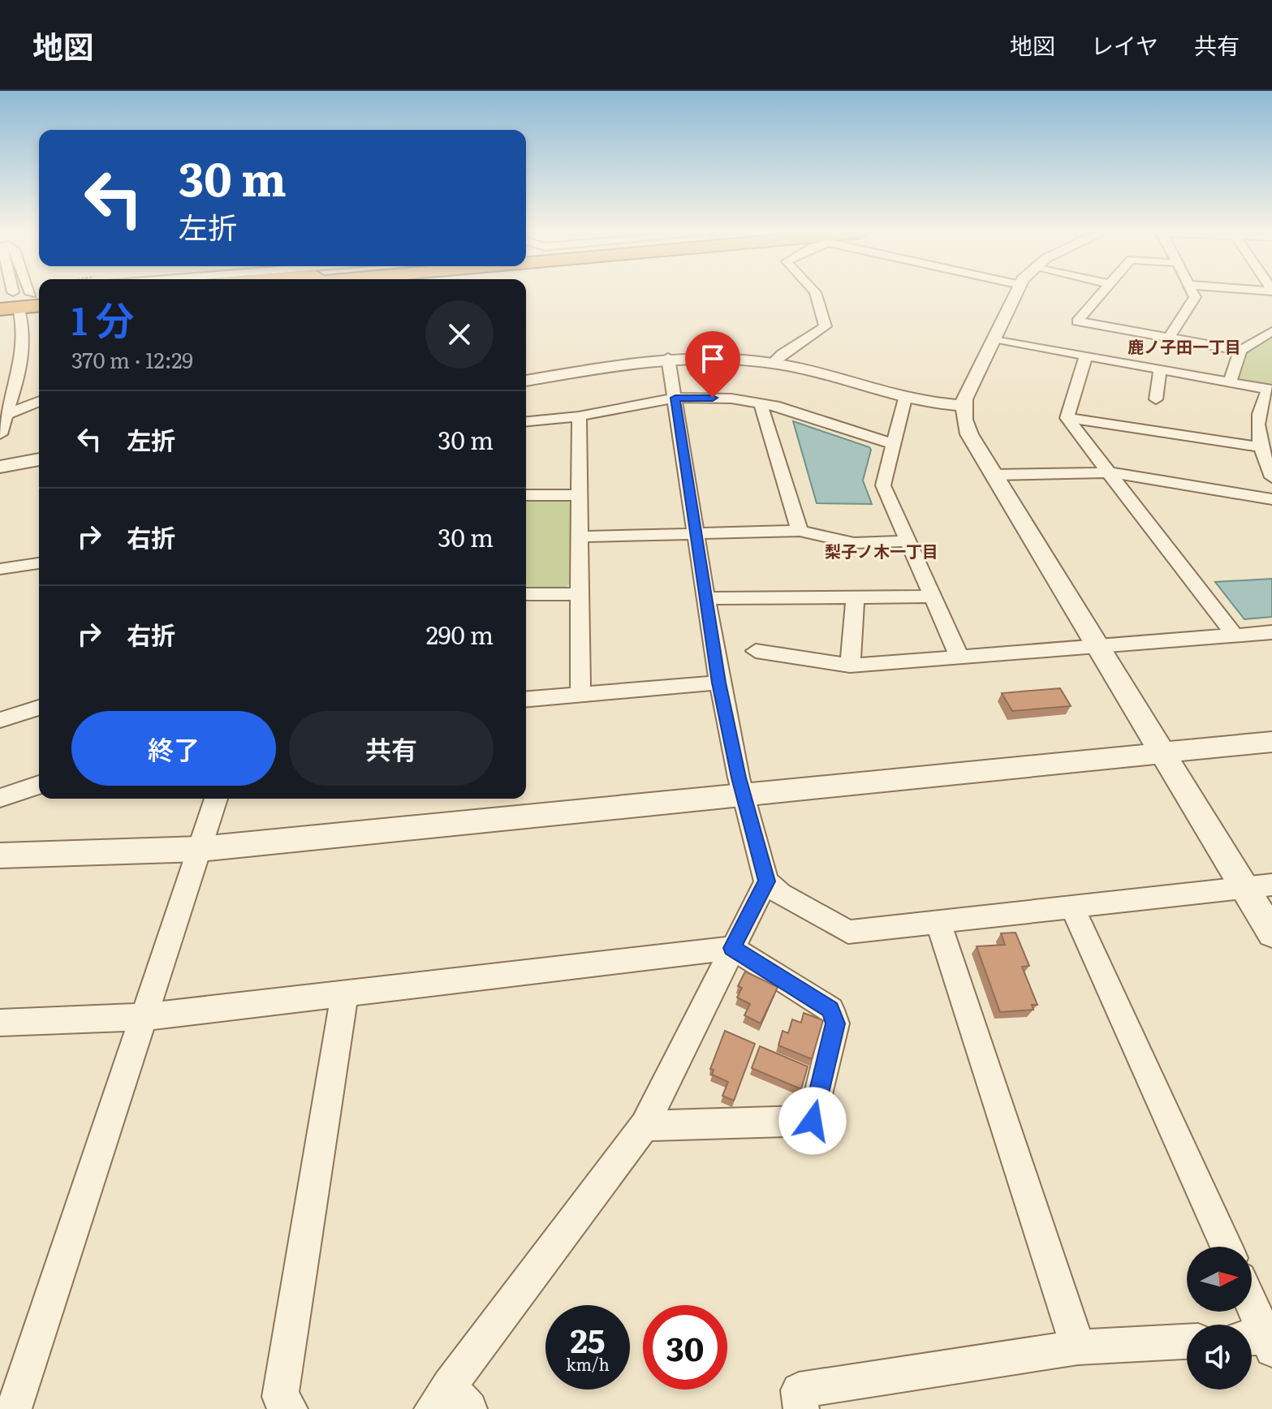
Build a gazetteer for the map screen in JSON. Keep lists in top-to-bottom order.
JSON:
{
  "districts": ["鹿ノ子田一丁目", "梨子ノ木一丁目"],
  "north": "right",
  "page": {
    "header": "地図",
    "nav": ["地図", "レイヤ", "共有"],
    "turn": ["30 m", "左折"],
    "heading": ["1 分", "370 m · 12:29"],
    "list": [
      {
        "name": "左折",
        "value": "30 m"
      },
      {
        "name": "右折",
        "value": "30 m"
      },
      {
        "name": "右折",
        "value": "290 m"
      }
    ],
    "buttons": ["終了", "共有"],
    "speed": "25 km/h",
    "limit": "30"
  }
}
